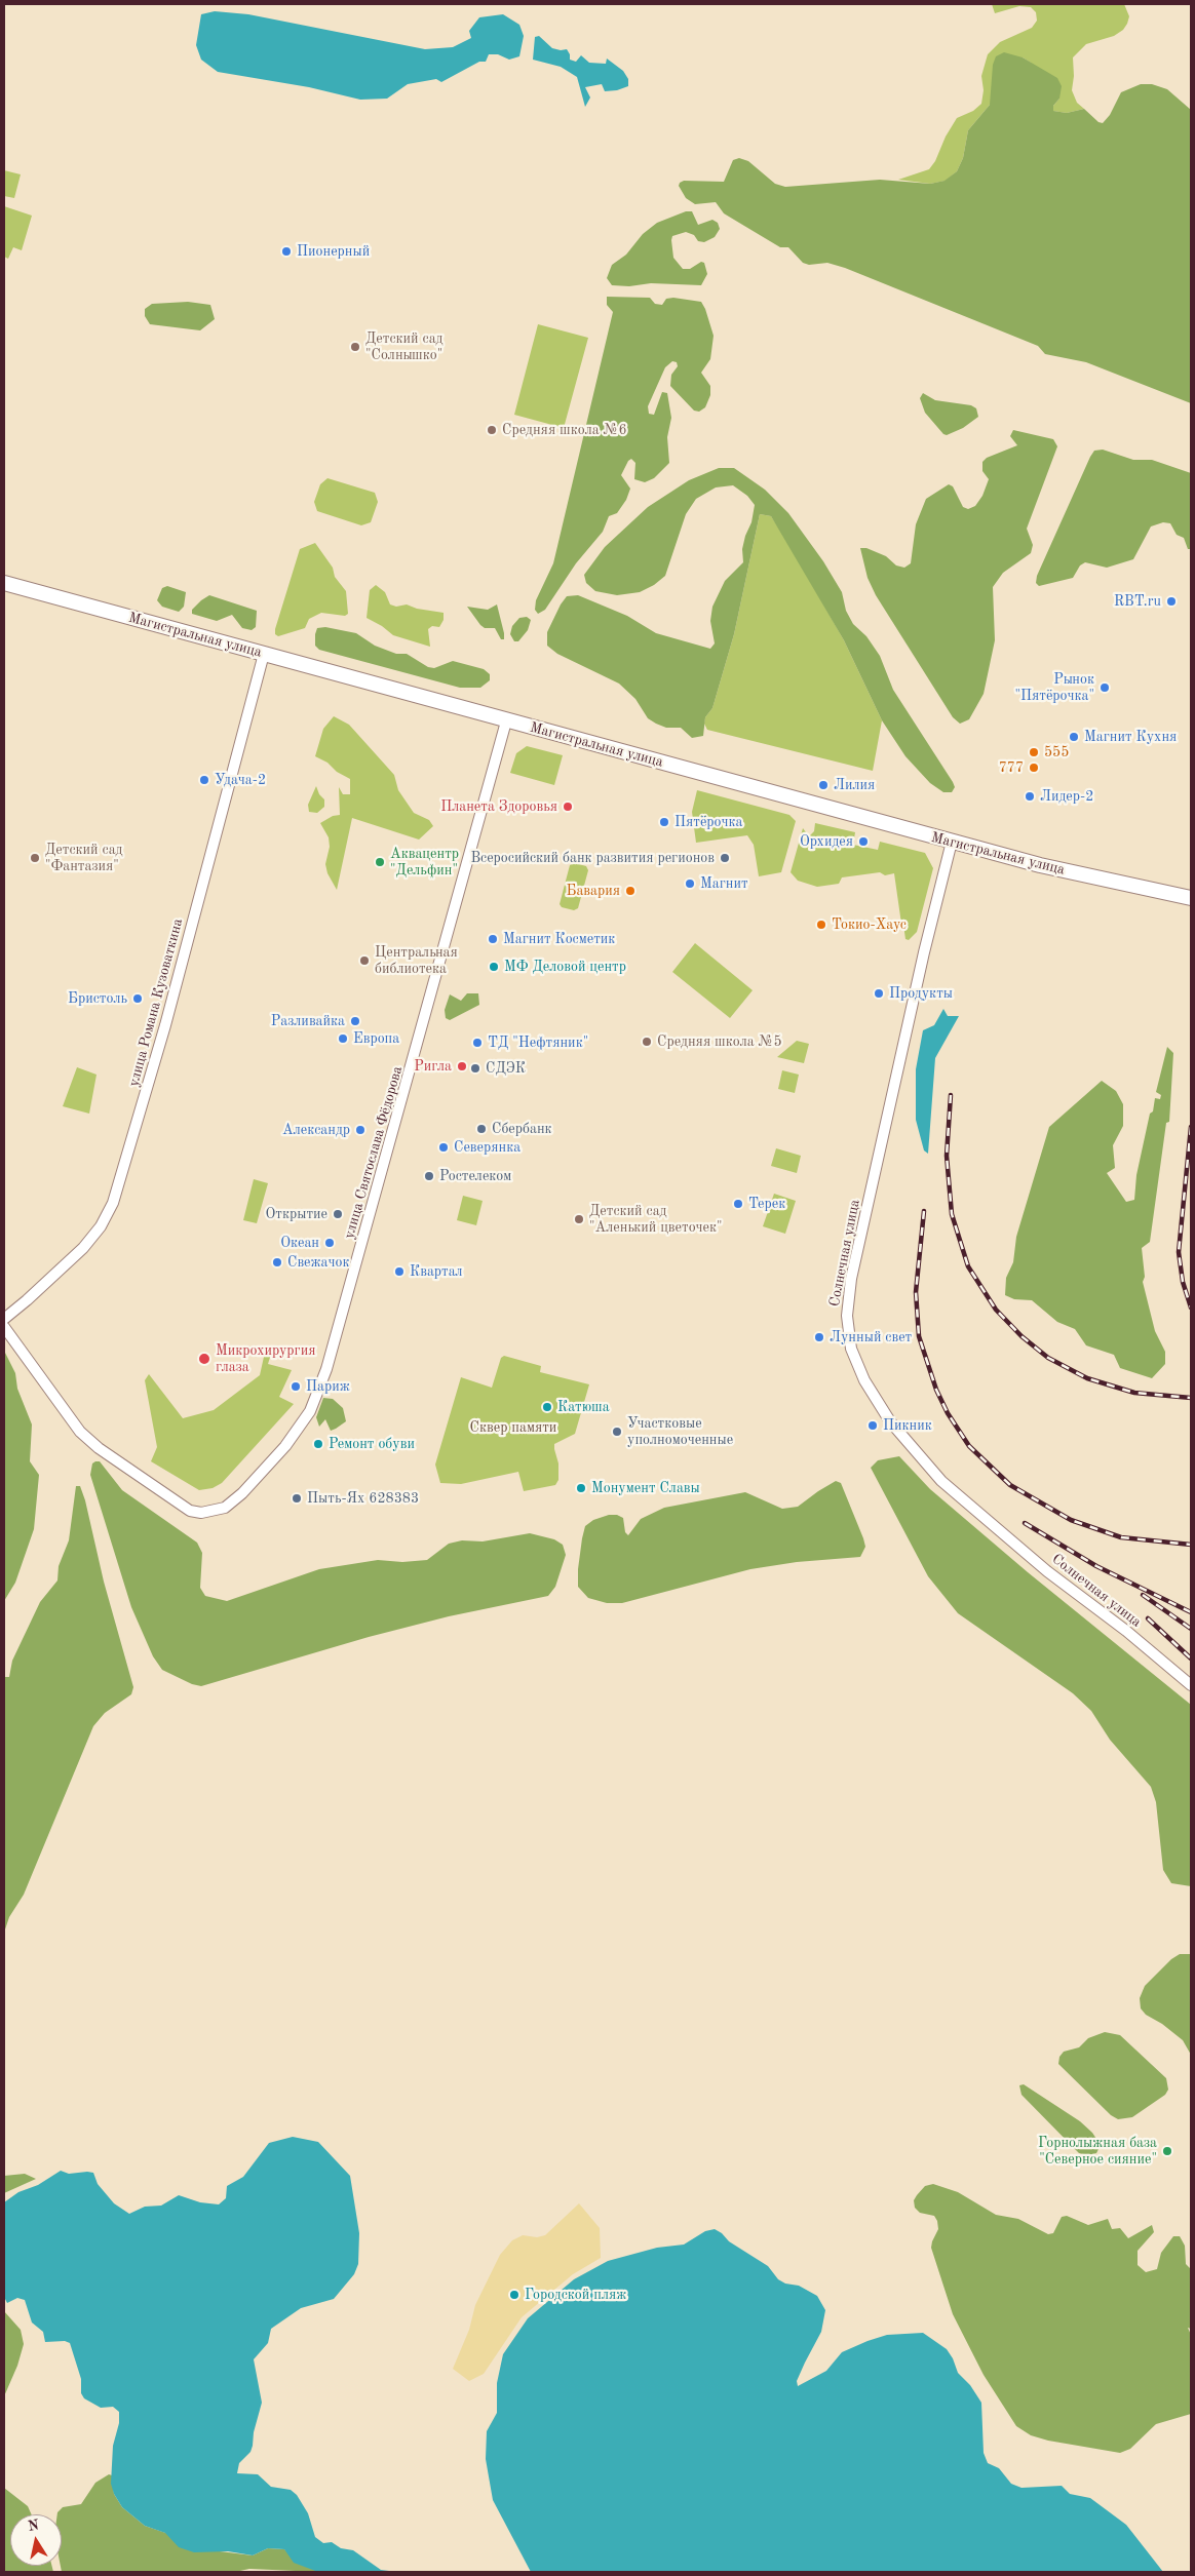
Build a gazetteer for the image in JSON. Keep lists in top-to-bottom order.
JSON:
{
  "streets": {
    "main road": ["Магистральная улица"],
    "street": ["улица Романа Кузоваткина", "улица Святослава Фёдорова", "Солнечная улица"]
  },
  "crossings": [
    ["Магистральная улица", "улица Романа Кузоваткина"],
    ["Магистральная улица", "улица Святослава Фёдорова"],
    ["Магистральная улица", "Солнечная улица"]
  ],
  "parks": ["Сквер памяти"],
  "places": [
    "Пионерный",
    "Детский сад \"Солнышко\"",
    "Средняя школа №6",
    "RBT.ru",
    "Рынок \"Пятёрочка\"",
    "Магнит Кухня",
    "555",
    "777",
    "Удача-2",
    "Лилия",
    "Лидер-2",
    "Планета Здоровья",
    "Пятёрочка",
    "Орхидея",
    "Детский сад \"Фантазия\"",
    "Всеросийский банк развития регионов",
    "Аквацентр \"Дельфин\"",
    "Магнит",
    "Бавария",
    "Токио-Хаус",
    "Магнит Косметик",
    "Центральная библиотека",
    "МФ Деловой центр",
    "Продукты",
    "Бристоль",
    "Разливайка",
    "Европа",
    "Средняя школа №5",
    "ТД \"Нефтяник\"",
    "Ригла",
    "СДЭК",
    "Сбербанк",
    "Александр",
    "Северянка",
    "Ростелеком",
    "Терек",
    "Открытие",
    "Детский сад \"Аленький цветочек\"",
    "Океан",
    "Свежачок",
    "Квартал",
    "Лунный свет",
    "Микрохирургия глаза",
    "Париж",
    "Катюша",
    "Пикник",
    "Участковые уполномоченные",
    "Ремонт обуви",
    "Монумент Славы",
    "Пыть-Ях 628383",
    "Горнолыжная база \"Северное сияние\"",
    "Городской пляж"
  ],
  "north": "top"
}
